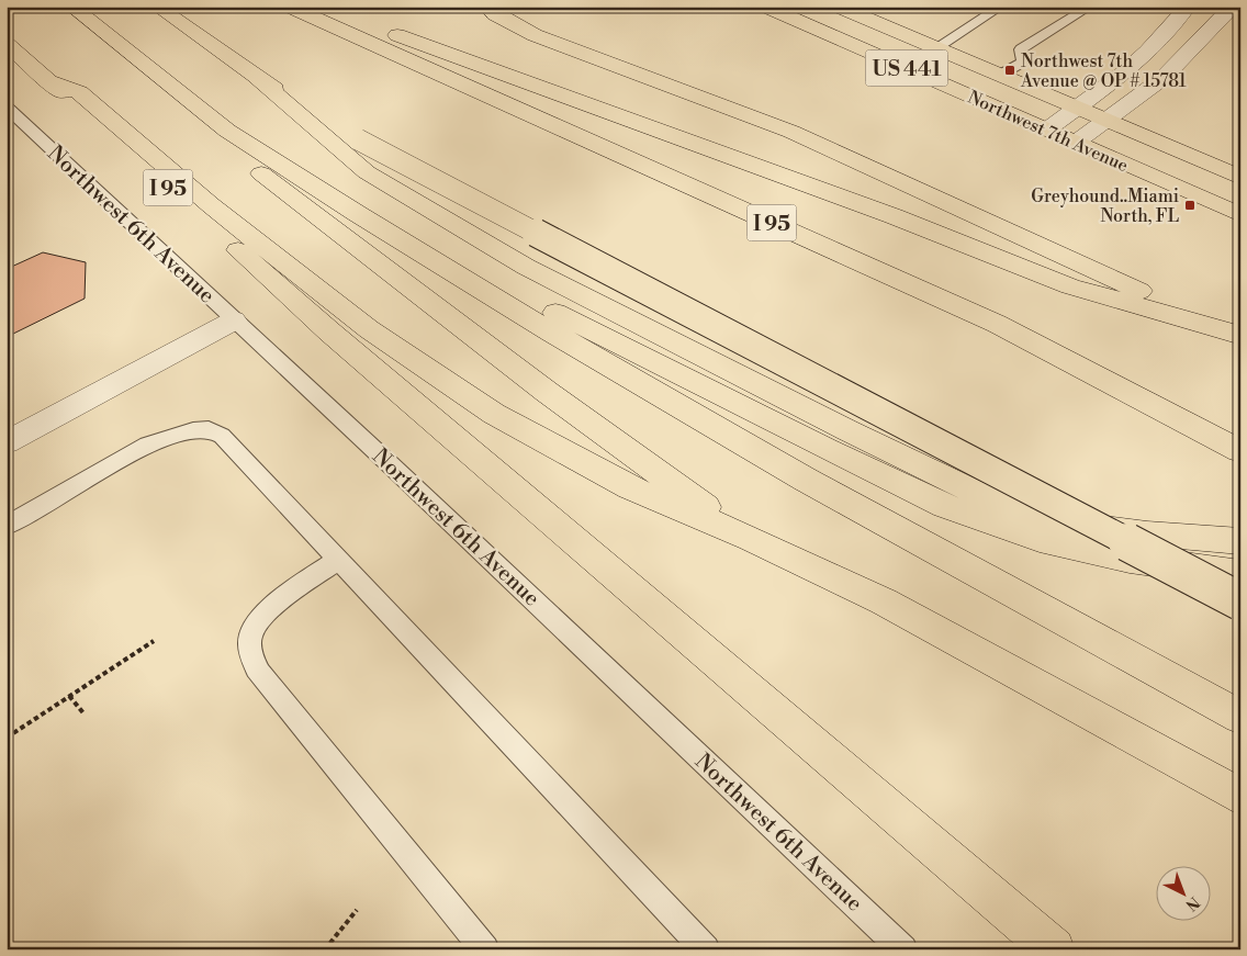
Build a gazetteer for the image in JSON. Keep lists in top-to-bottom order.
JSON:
{
  "streets": {
    "main road": ["US 441", "Northwest 7th Avenue", "I 95"],
    "lane": ["Northwest 6th Avenue"]
  },
  "places": {
    "transit": ["Northwest 7th Avenue @ OP # 15781", "Greyhound..Miami North, FL"]
  },
  "north": "bottom right"
}
